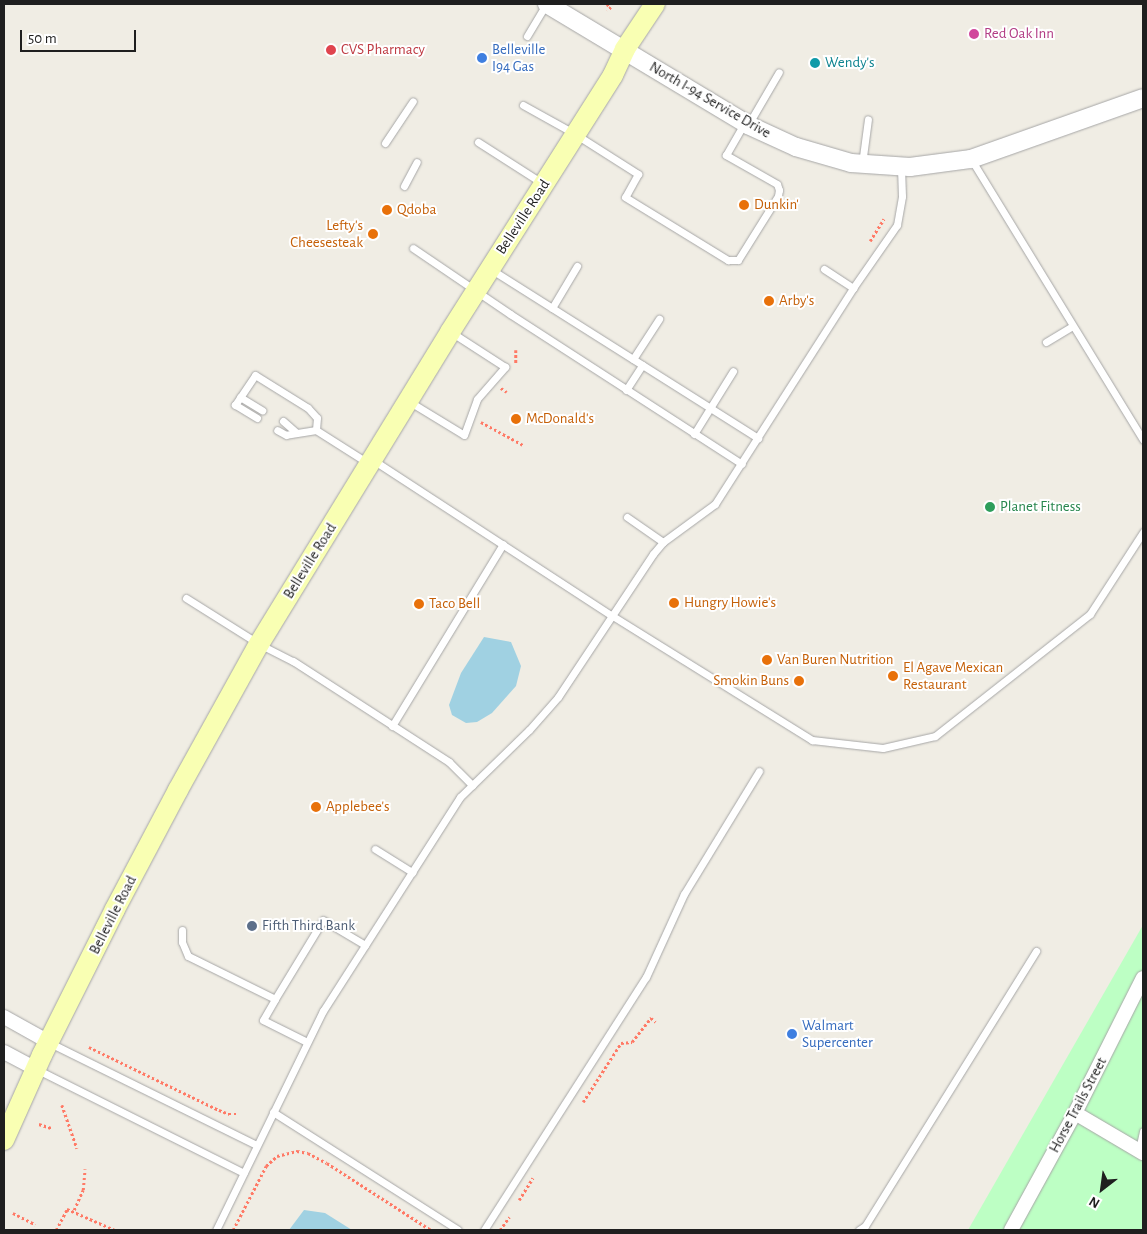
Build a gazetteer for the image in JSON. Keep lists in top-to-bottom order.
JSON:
{
  "streets": {
    "main road": ["Belleville Road"],
    "street": ["North I-94 Service Drive", "Horse Trails Street"]
  },
  "crossings": [
    ["North I-94 Service Drive", "Belleville Road"]
  ],
  "places": [
    "Red Oak Inn",
    "CVS Pharmacy",
    "Belleville I94 Gas",
    "Wendy's",
    "Dunkin'",
    "Qdoba",
    "Lefty's Cheesesteak",
    "Arby's",
    "McDonald's",
    "Planet Fitness",
    "Hungry Howie's",
    "Taco Bell",
    "Van Buren Nutrition",
    "El Agave Mexican Restaurant",
    "Smokin Buns",
    "Applebee's",
    "Fifth Third Bank",
    "Walmart Supercenter"
  ],
  "scale_bar": "50 m",
  "north": "bottom left"
}
